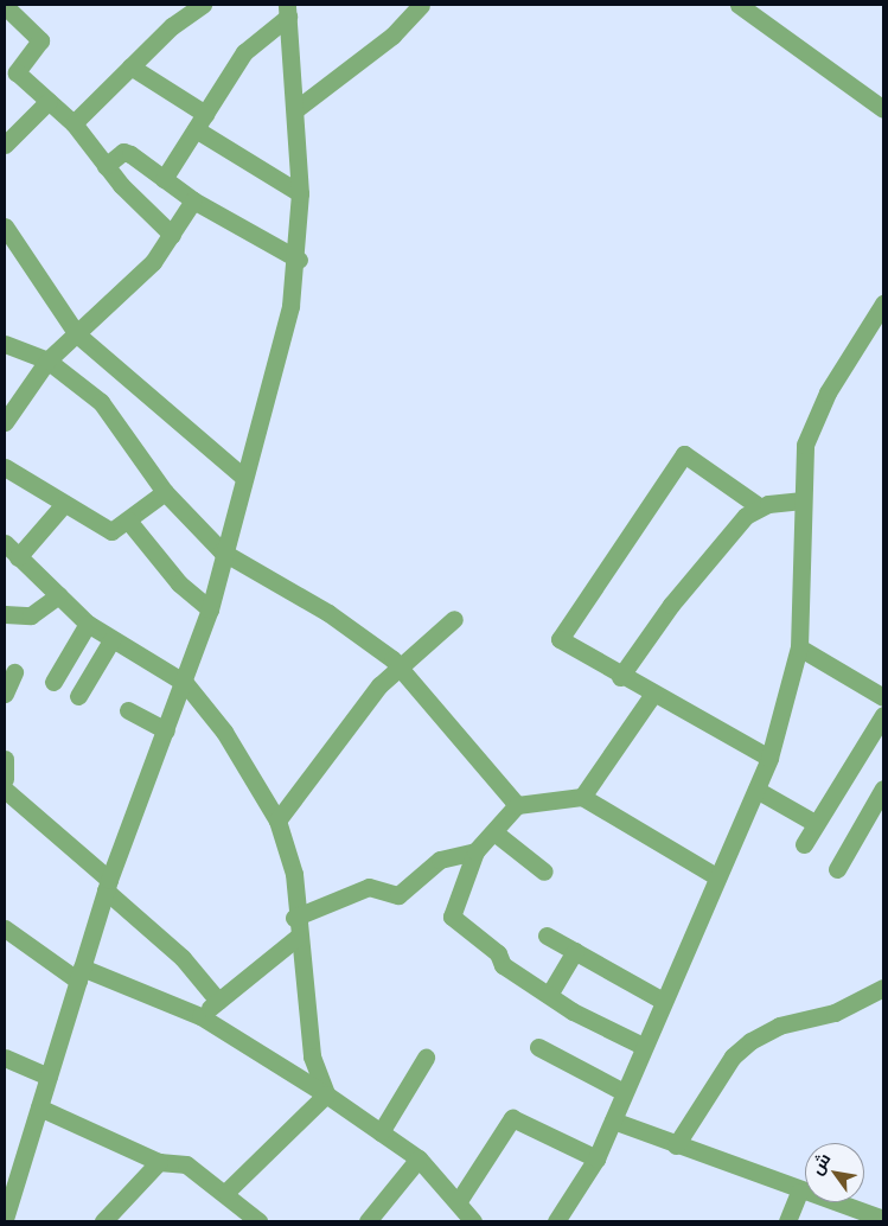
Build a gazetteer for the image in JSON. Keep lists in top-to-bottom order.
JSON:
{
  "north": "top left"
}
